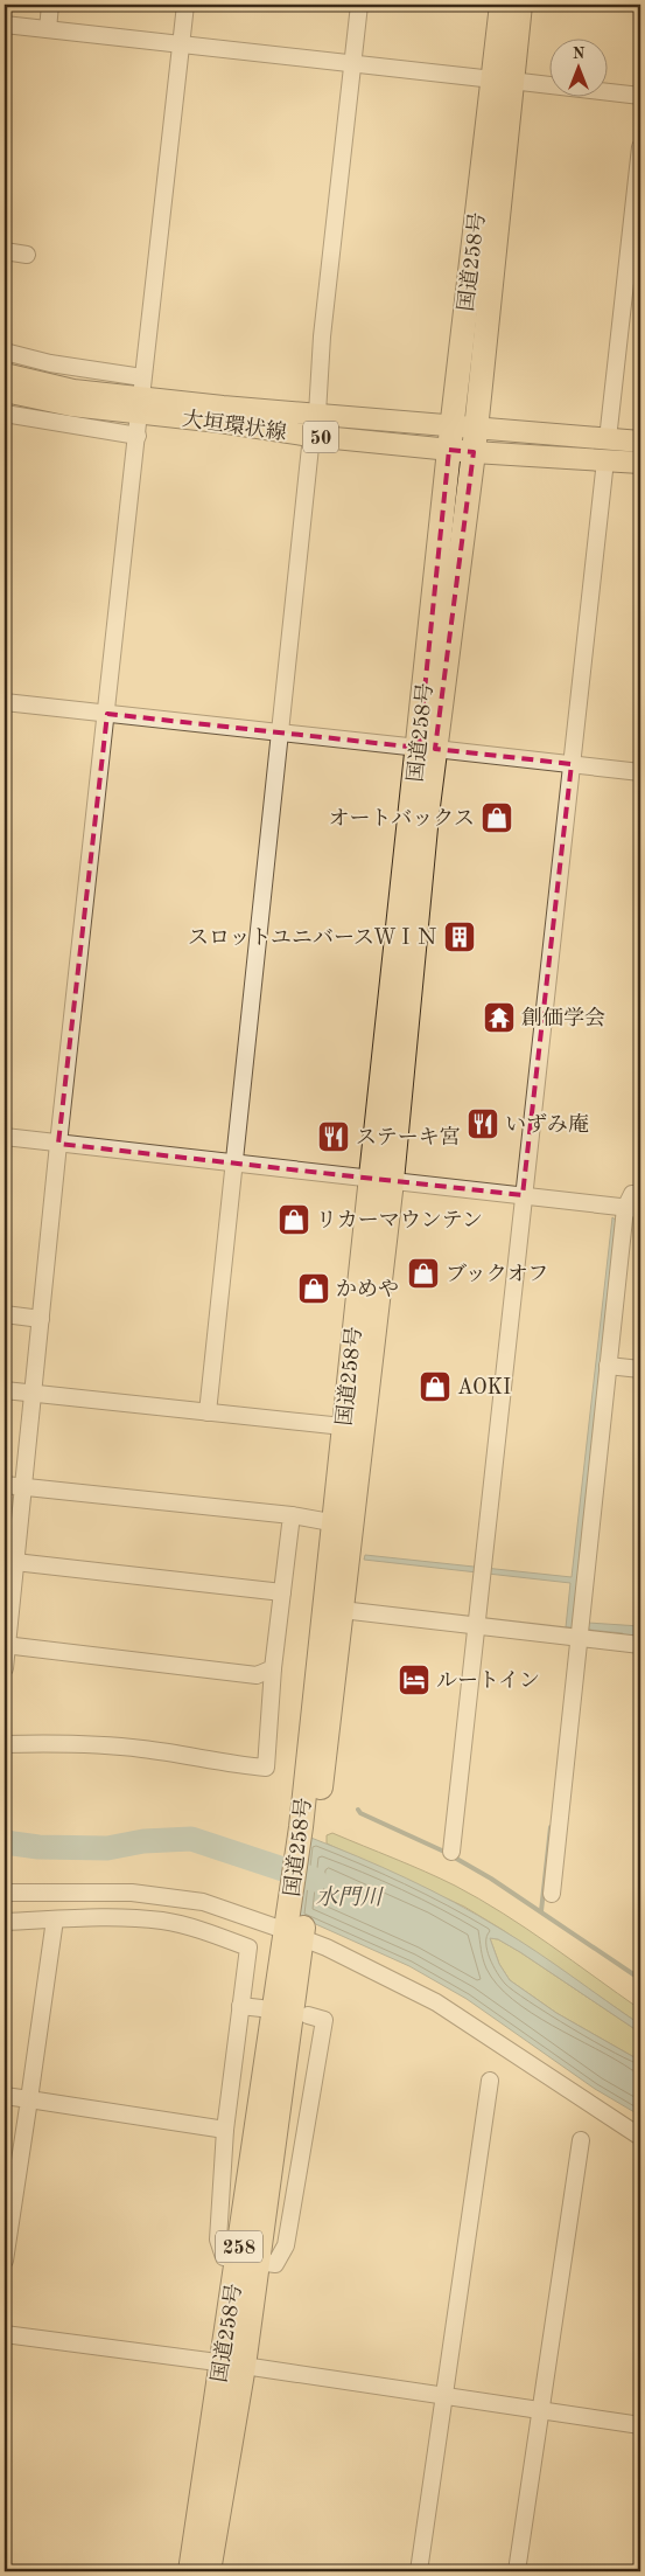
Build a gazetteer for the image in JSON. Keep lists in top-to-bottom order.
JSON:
{
  "streets": {
    "highway": ["国道258号", "258"],
    "main road": ["大垣環状線", "50"]
  },
  "crossings": [
    ["国道258号", "大垣環状線"]
  ],
  "water": ["水門川"],
  "places": {
    "shop": [
      "オートバックス",
      "リカーマウンテン",
      "ブックオフ",
      "かめや",
      "AOKI"
    ],
    "building": ["スロットユニバースＷＩＮ"],
    "temple": ["創価学会"],
    "restaurant": ["いずみ庵", "ステーキ宮"],
    "hotel": ["ルートイン"]
  },
  "north": "top"
}
